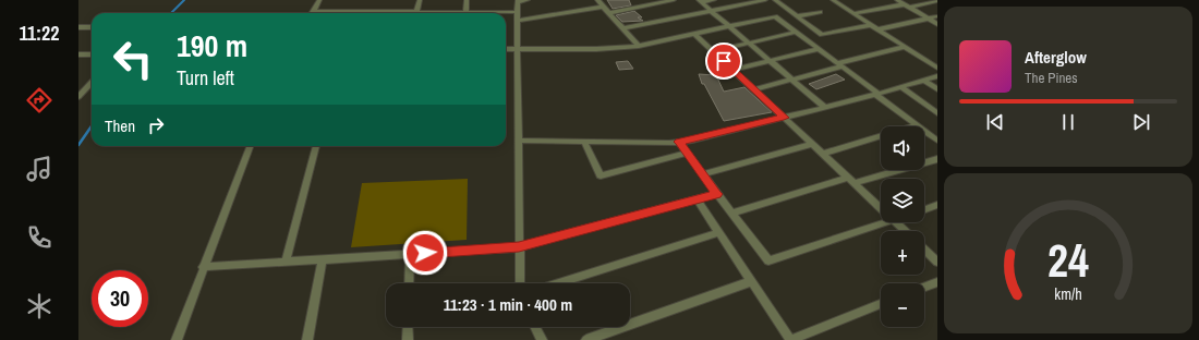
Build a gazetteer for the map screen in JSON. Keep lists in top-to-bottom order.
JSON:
{
  "page": {
    "tabs": "11:22",
    "turn": ["190 m", "Turn left"],
    "song": ["Afterglow", "The Pines"],
    "then": "Then",
    "map_buttons": ["+", "−"],
    "limit": "30",
    "trip": "11:23 · 1 min · 400 m",
    "gauge": ["24", "km/h"]
  }
}
